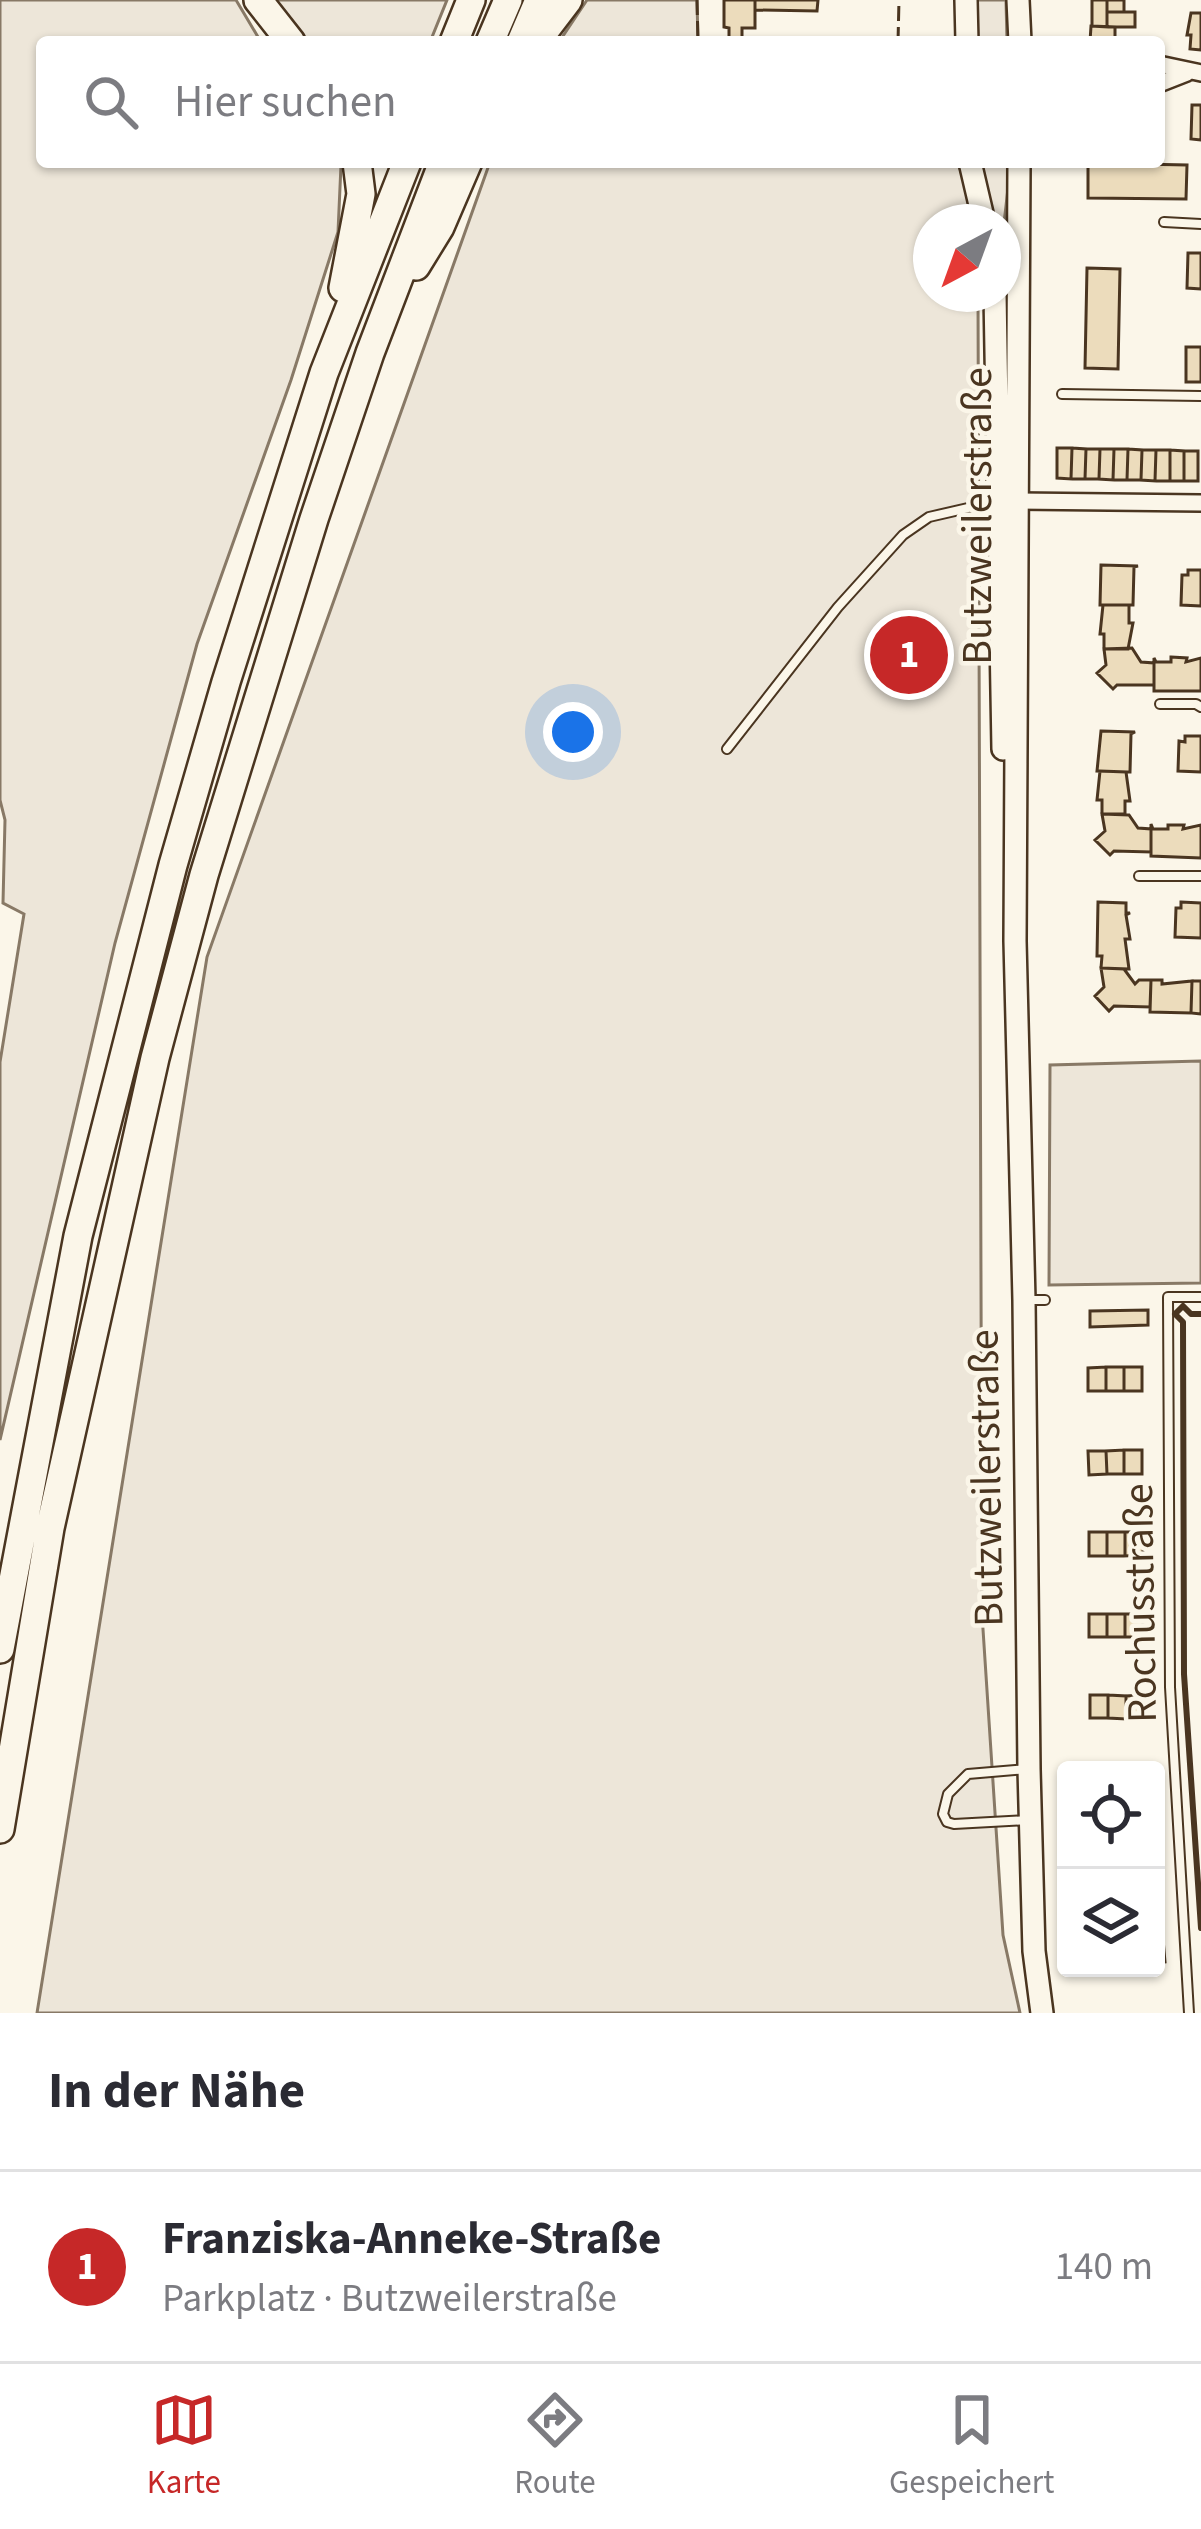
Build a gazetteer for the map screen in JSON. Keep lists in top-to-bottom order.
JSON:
{
  "streets": {
    "main road": ["Butzweilerstraße"],
    "lane": ["Rochusstraße"]
  },
  "north": "bottom left",
  "page": {
    "search": "Hier suchen",
    "pins": "1",
    "heading": "In der Nähe",
    "list": [
      {
        "mark": "1",
        "name": "Franziska-Anneke-Straße",
        "note": "Parkplatz · Butzweilerstraße",
        "value": "140 m"
      }
    ],
    "nav": ["Karte", "Route", "Gespeichert"]
  }
}
